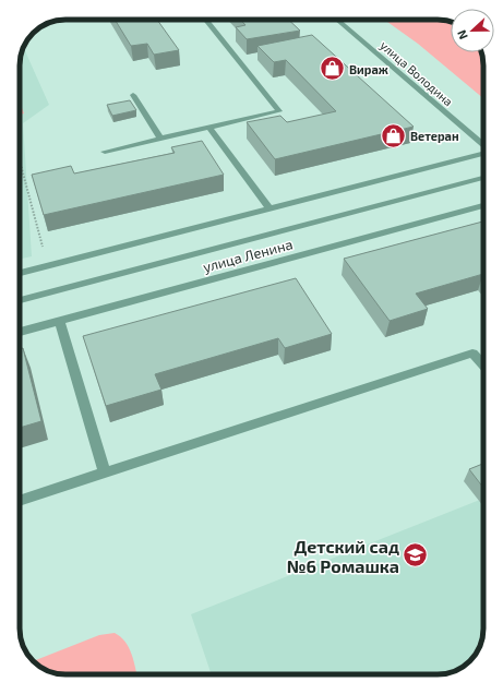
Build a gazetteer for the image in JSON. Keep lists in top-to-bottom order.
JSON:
{
  "streets": {
    "street": ["улица Володина", "улица Ленина"]
  },
  "places": {
    "shop": ["Вираж", "Ветеран"],
    "school or university": ["Детский сад №6 Ромашка"]
  },
  "north": "left"
}
